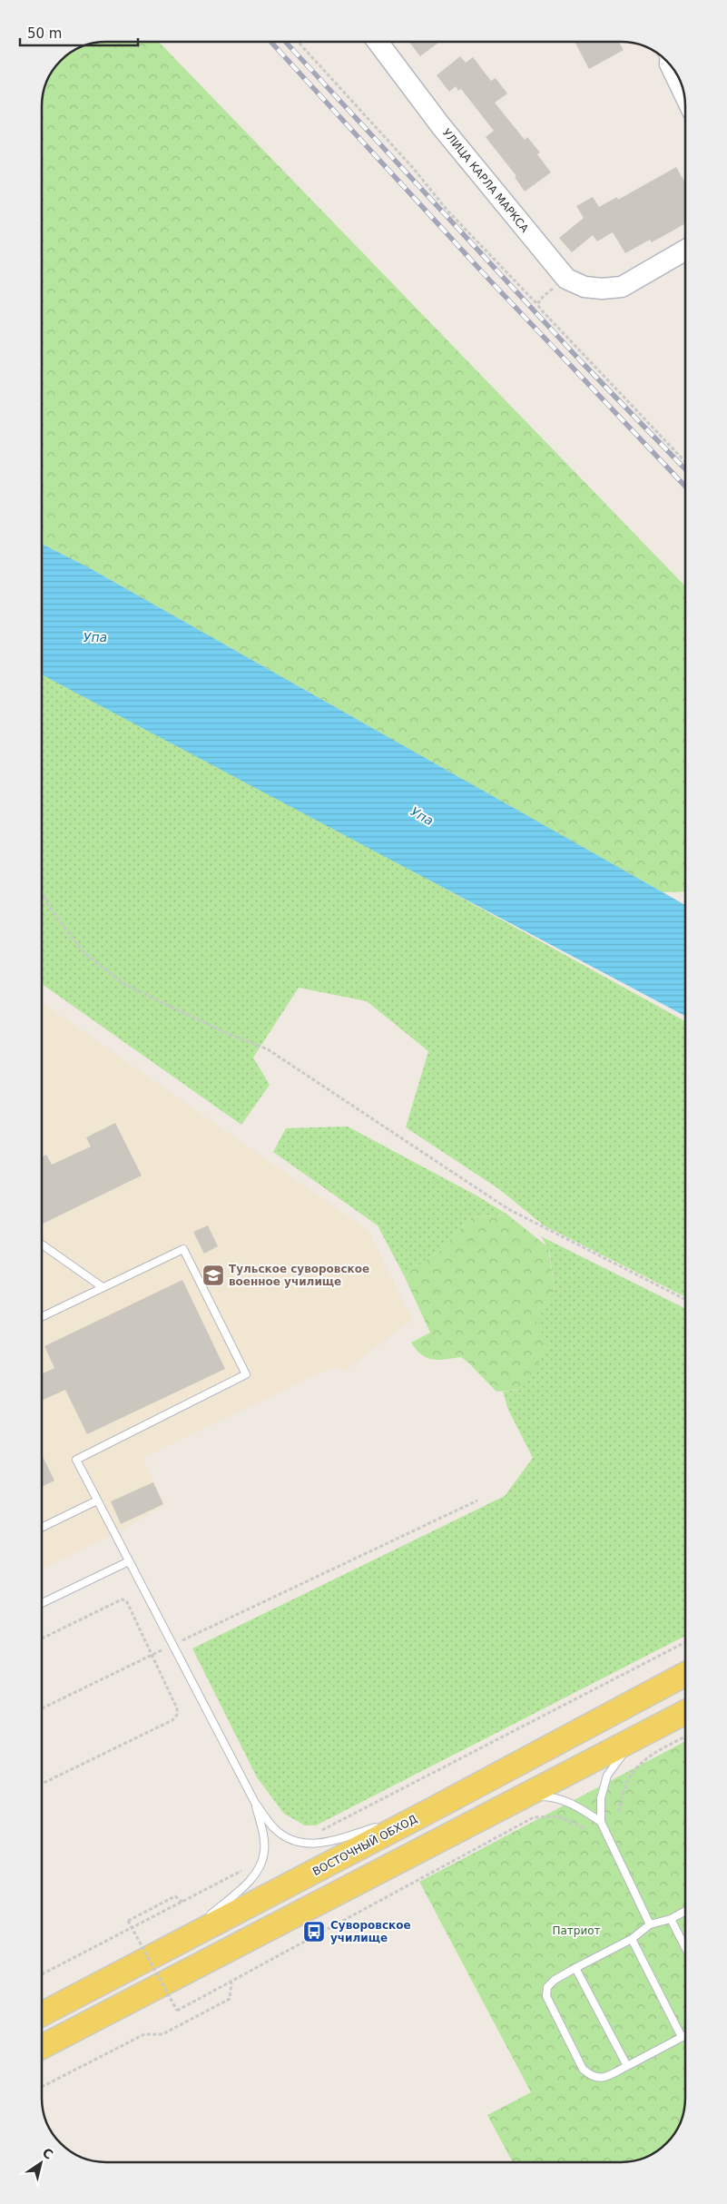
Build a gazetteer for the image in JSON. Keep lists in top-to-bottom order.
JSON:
{
  "streets": {
    "main road": ["ВОСТОЧНЫЙ ОБХОД"],
    "street": ["УЛИЦА КАРЛА МАРКСА"]
  },
  "water": ["Упа"],
  "parks": ["Патриот"],
  "places": {
    "school or university": ["Тульское суворовское военное училище"],
    "bus stop": ["Суворовское училище"]
  },
  "scale_bar": "50 m",
  "north": "top right"
}
